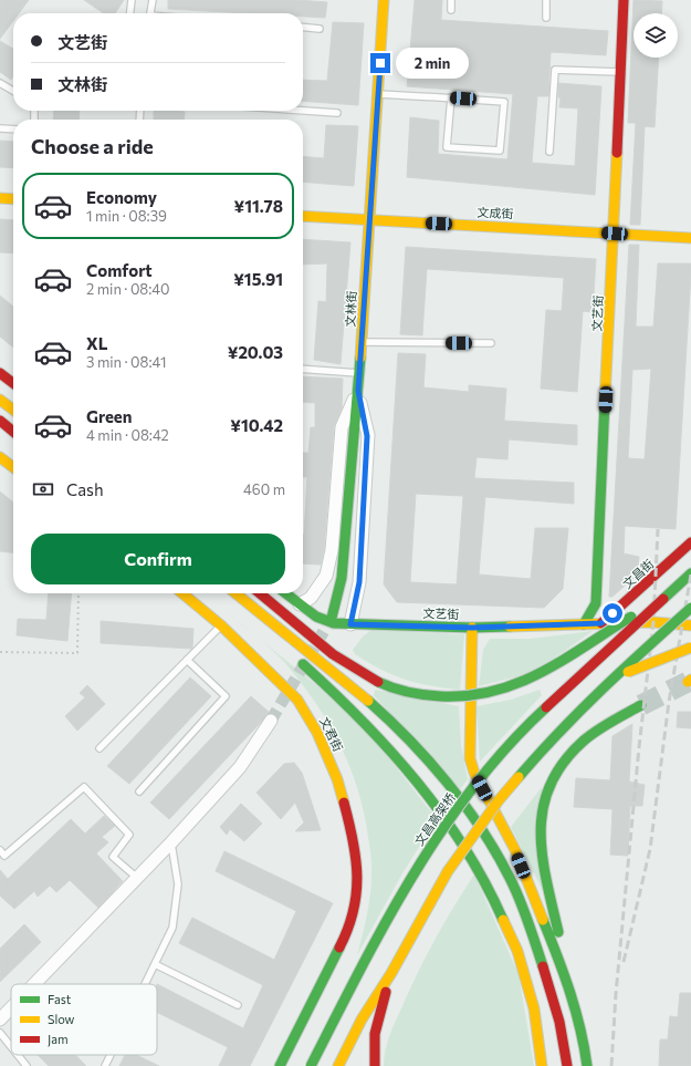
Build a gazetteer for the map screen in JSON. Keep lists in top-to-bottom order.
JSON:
{
  "streets": {
    "main road": [
      "文成街",
      "文林街",
      "文艺街",
      "文昌街",
      "文君街",
      "文昌高架桥"
    ]
  },
  "crossings": [
    ["文成街", "文林街"],
    ["文成街", "文艺街"],
    ["文艺街", "文昌街"]
  ],
  "legend": ["Fast", "Slow", "Jam"],
  "page": {
    "banner": ["文艺街", "文林街"],
    "bubble": "2 min",
    "heading": "Choose a ride",
    "list": [
      {
        "name": "Economy",
        "note": "1 min · 08:39",
        "value": "¥11.78"
      },
      {
        "name": "Comfort",
        "note": "2 min · 08:40",
        "value": "¥15.91"
      },
      {
        "name": "XL",
        "note": "3 min · 08:41",
        "value": "¥20.03"
      },
      {
        "name": "Green",
        "note": "4 min · 08:42",
        "value": "¥10.42"
      }
    ],
    "pay": ["Cash", "460 m"],
    "buttons": "Confirm"
  }
}
